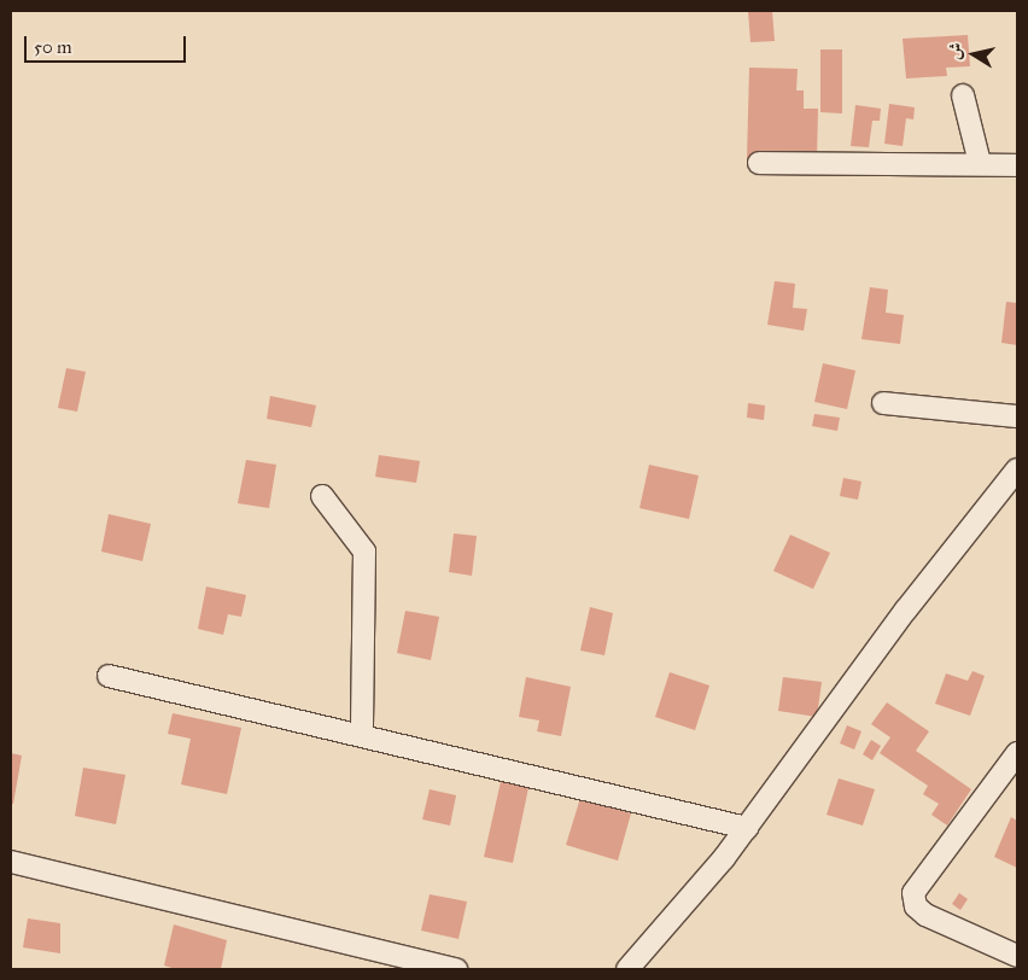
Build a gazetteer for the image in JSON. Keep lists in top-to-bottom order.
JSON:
{
  "scale_bar": "50 m",
  "north": "left"
}
